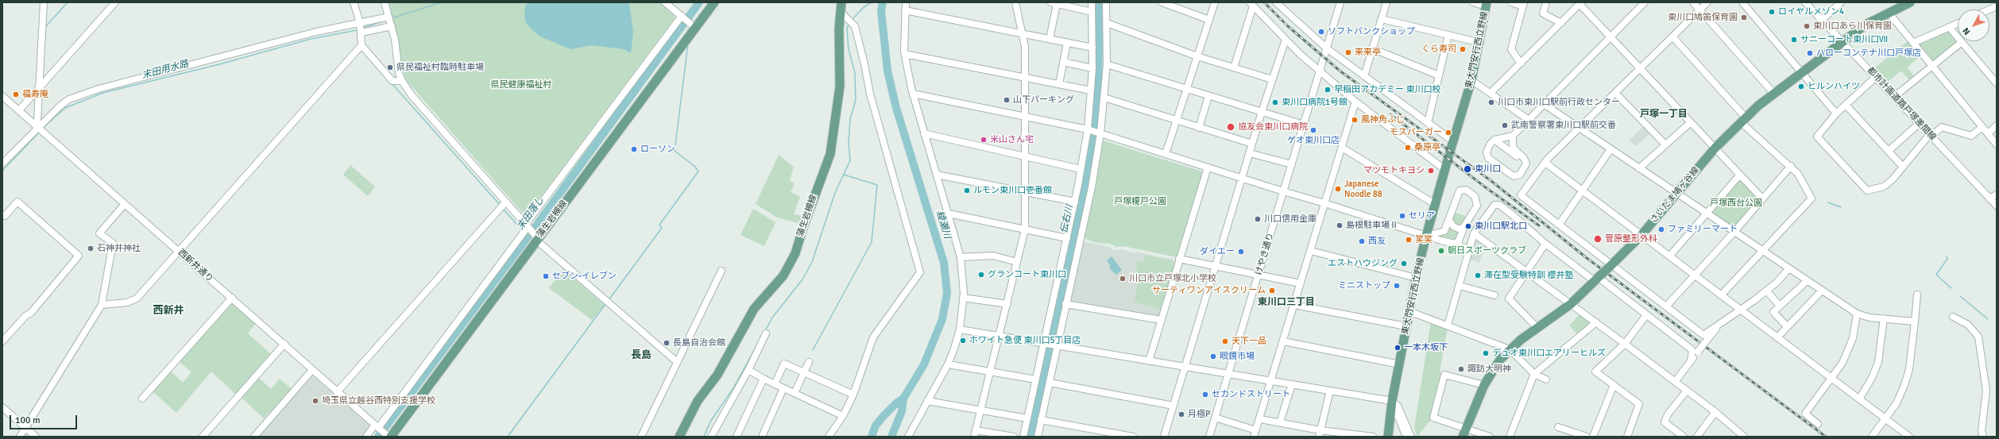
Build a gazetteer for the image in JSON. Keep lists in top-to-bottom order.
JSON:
{
  "streets": {
    "main road": ["東大門安行西立野線", "さいたま鳩ヶ谷線", "蒲生岩槻線"],
    "street": ["都市計画道路戸塚差間線", "けやき通り", "西新井通り"]
  },
  "crossings": [
    ["都市計画道路戸塚差間線", "さいたま鳩ヶ谷線"],
    ["蒲生岩槻線", "西新井通り"]
  ],
  "districts": [
    "戸塚一丁目",
    "東川口三丁目",
    "西新井",
    "長島"
  ],
  "water": [
    "末田用水路",
    "末田落し",
    "伝右川",
    "綾瀬川"
  ],
  "parks": ["県民健康福祉村", "戸塚榎戸公園", "戸塚西台公園"],
  "places": [
    "ロイヤルメゾン4",
    "東川口鳩笛保育園",
    "東川口あら川保育園",
    "ソフトバンクショップ",
    "サニーコート東川口Ⅶ",
    "くら寿司",
    "来来亭",
    "ハローコンテナ川口戸塚店",
    "県民福祉村臨時駐車場",
    "ヒルンハイツ",
    "早稲田アカデミー 東川口校",
    "福寿庵",
    "山下パーキング",
    "東川口病院1号館",
    "川口市東川口駅前行政センター",
    "鳳神角ふじ",
    "武南警察署東川口駅前交番",
    "協友会東川口病院",
    "ゲオ東川口店",
    "モスバーガー",
    "米山さん宅",
    "桑原亭",
    "ローソン",
    "東川口",
    "マツモトキヨシ",
    "Japanese Noodle 88",
    "ルモン東川口壱番館",
    "セリア",
    "川口信用金庫",
    "島根駐車場Ⅱ",
    "東川口駅北口",
    "ファミリーマート",
    "菅原整形外科",
    "笑笑",
    "西友",
    "石神井神社",
    "朝日スポーツクラブ",
    "ダイエー",
    "エストハウジング",
    "グランコート東川口",
    "滞在型受験特訓 櫻井塾",
    "セブン-イレブン",
    "川口市立戸塚北小学校",
    "ミニストップ",
    "サーティワンアイスクリーム",
    "ホワイト急便 東川口5丁目店",
    "天下一品",
    "長島自治会館",
    "一本木坂下",
    "デュオ東川口エアリーヒルズ",
    "眼鏡市場",
    "諏訪大明神",
    "セカンドストリート",
    "埼玉県立越谷西特別支援学校",
    "月極P"
  ],
  "scale_bar": "100 m",
  "north": "bottom left"
}
